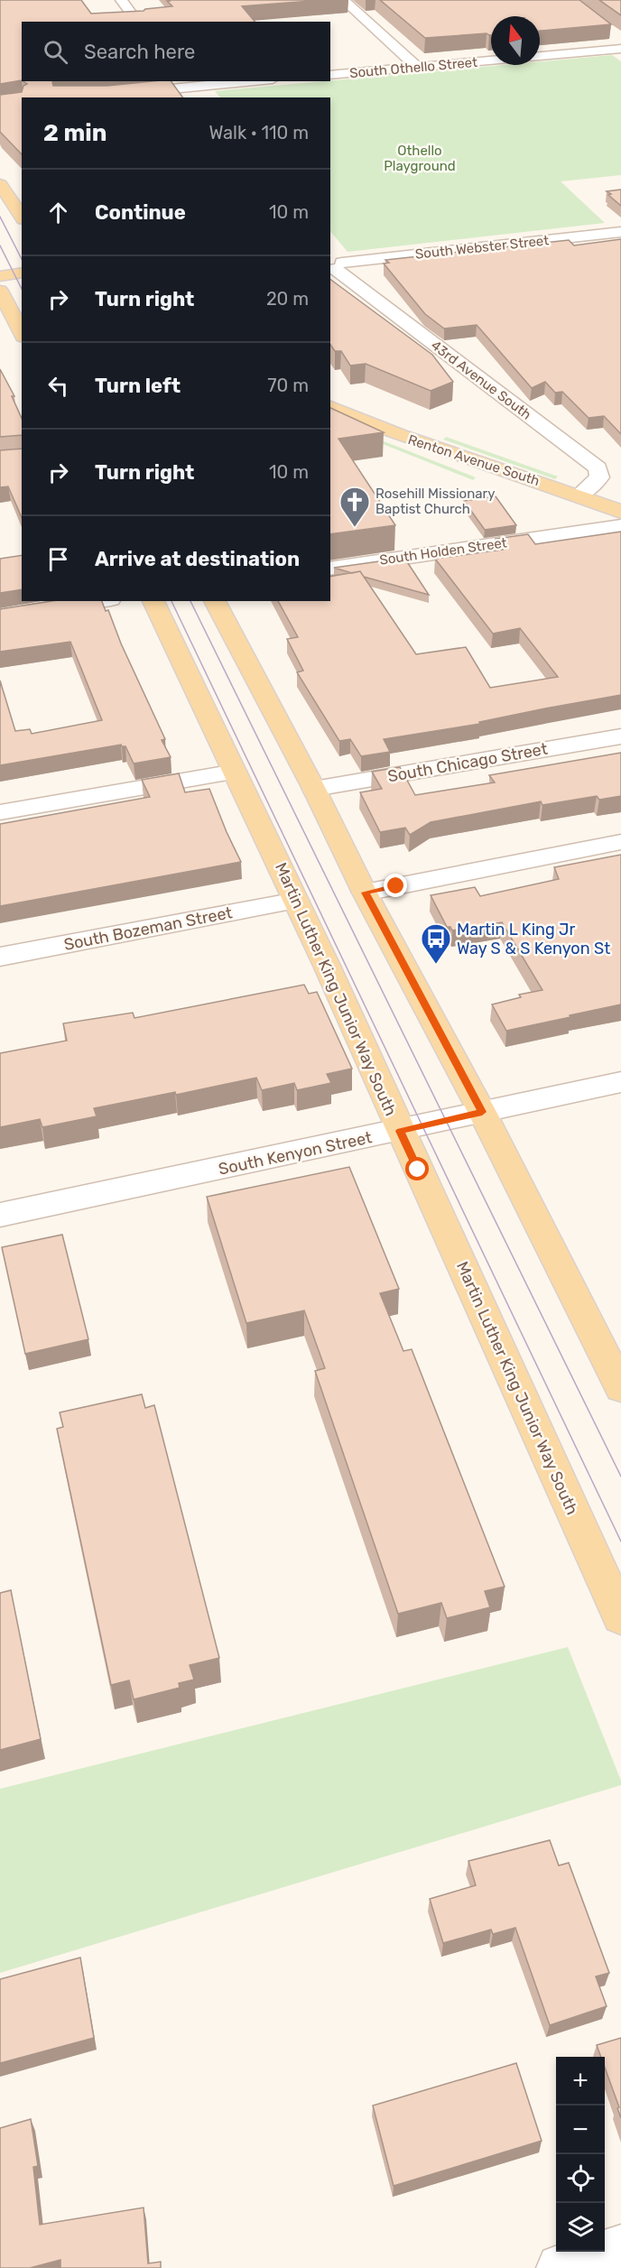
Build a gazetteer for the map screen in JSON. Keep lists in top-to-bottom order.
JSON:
{
  "streets": {
    "main road": ["Renton Avenue South", "Martin Luther King Junior Way South"],
    "street": [
      "South Othello Street",
      "South Webster Street",
      "43rd Avenue South",
      "South Holden Street",
      "South Chicago Street",
      "South Bozeman Street",
      "South Kenyon Street"
    ]
  },
  "crossings": [
    ["South Webster Street", "43rd Avenue South"],
    ["43rd Avenue South", "Renton Avenue South"],
    ["South Bozeman Street", "Martin Luther King Junior Way South"],
    ["Martin Luther King Junior Way South", "South Kenyon Street"]
  ],
  "parks": ["Othello Playground"],
  "places": {
    "church": ["Rosehill Missionary Baptist Church"],
    "bus stop": ["Martin L King Jr Way S & S Kenyon St"]
  },
  "north": "top",
  "page": {
    "search": "Search here",
    "heading": ["2 min", "Walk · 110 m"],
    "list": [
      ["Continue", "10 m"],
      ["Turn right", "20 m"],
      ["Turn left", "70 m"],
      ["Turn right", "10 m"],
      "Arrive at destination"
    ],
    "map_buttons": ["+", "−"]
  }
}
